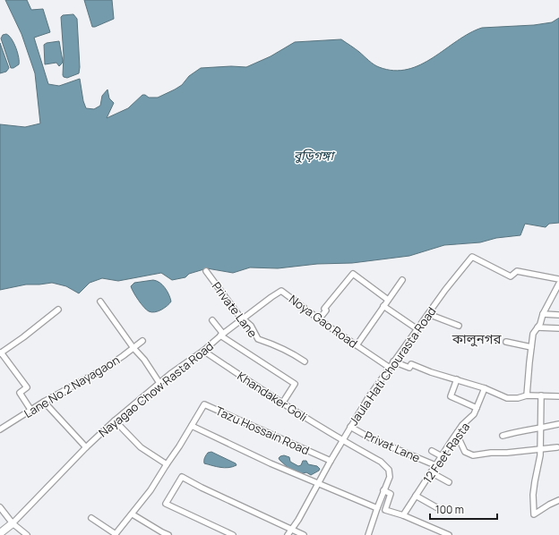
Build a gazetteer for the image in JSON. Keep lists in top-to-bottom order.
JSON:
{
  "streets": {
    "street": [
      "Private Lane",
      "Noya Gao Road",
      "Jaula Hati Chourasta Road",
      "Lane No.2 Nayagaon",
      "Nayagao Chow Rasta Road",
      "Khandaker Goli",
      "Tazu Hossain Road",
      "Privat Lane",
      "12 Feet Rasta"
    ]
  },
  "crossings": [
    ["Private Lane", "Noya Gao Road"],
    ["Private Lane", "Nayagao Chow Rasta Road"],
    ["Noya Gao Road", "Jaula Hati Chourasta Road"],
    ["Noya Gao Road", "Nayagao Chow Rasta Road"],
    ["Jaula Hati Chourasta Road", "Khandaker Goli"],
    ["Jaula Hati Chourasta Road", "Tazu Hossain Road"],
    ["Jaula Hati Chourasta Road", "Privat Lane"],
    ["Nayagao Chow Rasta Road", "Khandaker Goli"],
    ["Privat Lane", "12 Feet Rasta"]
  ],
  "districts": ["কালুনগর"],
  "water": ["বুড়িগঙ্গা"],
  "scale_bar": "100 m"
}
